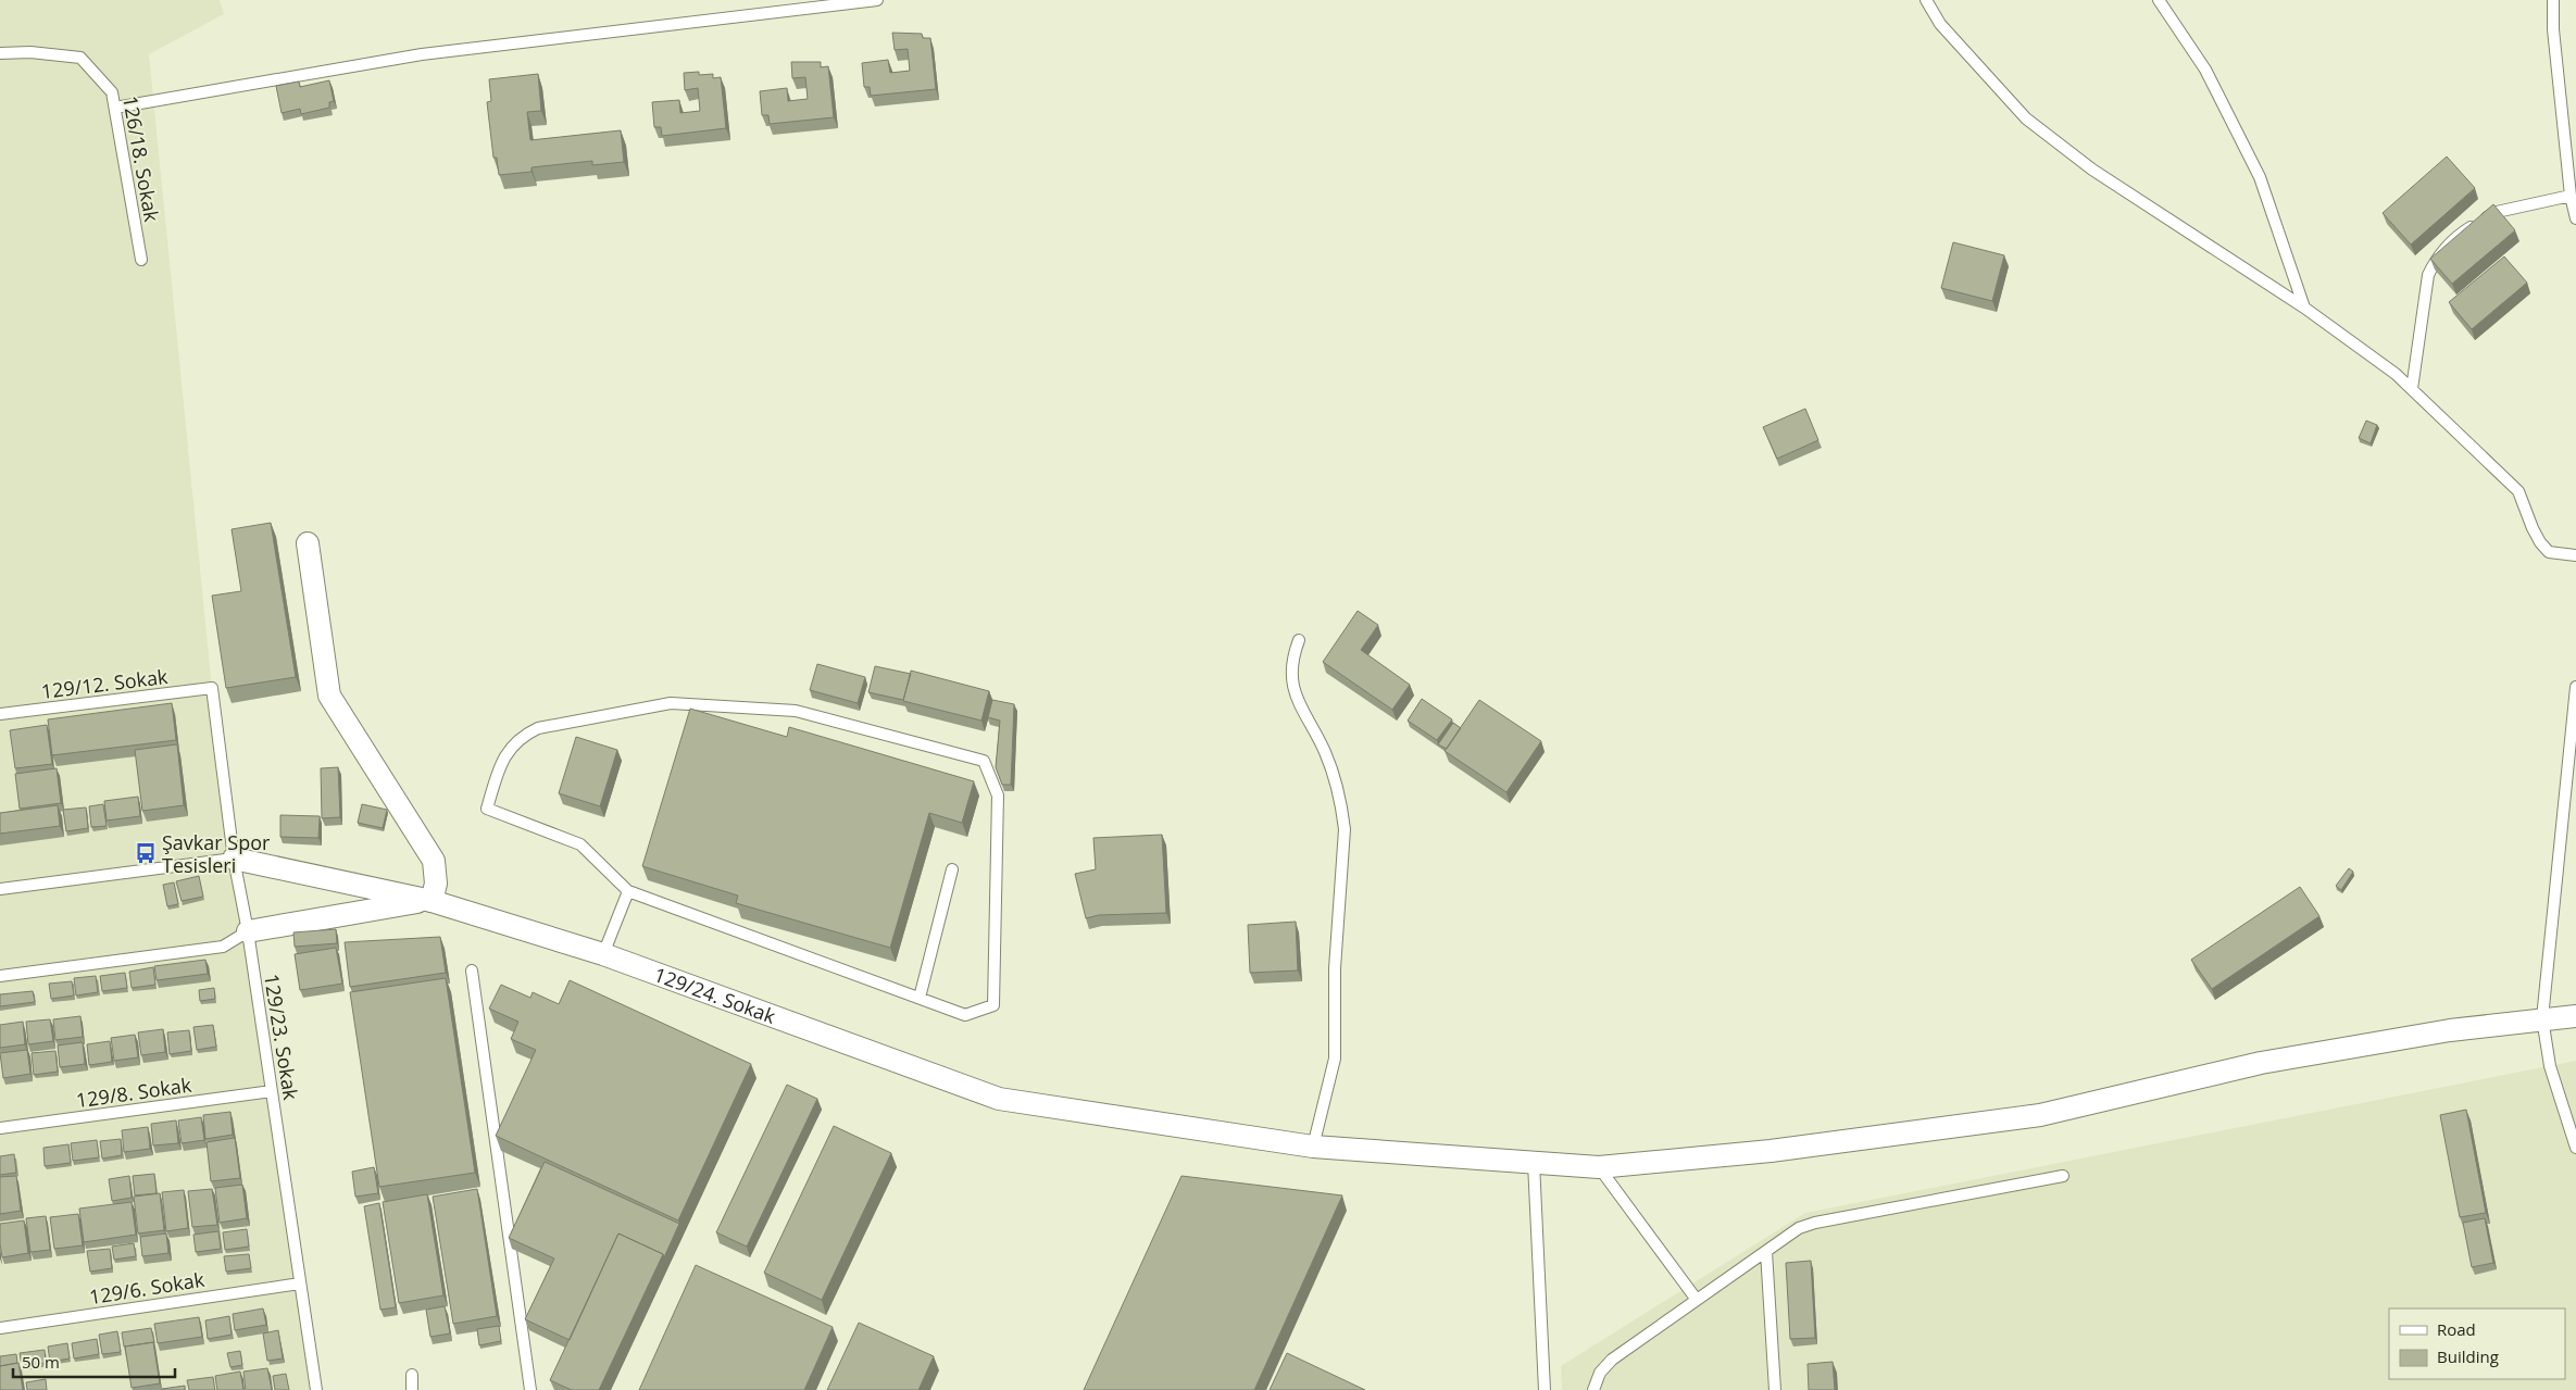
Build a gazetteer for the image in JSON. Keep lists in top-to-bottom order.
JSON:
{
  "streets": {
    "street": ["129/24. Sokak"],
    "lane": [
      "126/18. Sokak",
      "129/12. Sokak",
      "129/23. Sokak",
      "129/8. Sokak",
      "129/6. Sokak"
    ]
  },
  "crossings": [
    ["129/12. Sokak", "129/23. Sokak"],
    ["129/24. Sokak", "129/23. Sokak"],
    ["129/23. Sokak", "129/8. Sokak"],
    ["129/23. Sokak", "129/6. Sokak"]
  ],
  "places": {
    "bus stop": ["Şavkar Spor Tesisleri"]
  },
  "legend": ["Road", "Building"],
  "scale_bar": "50 m"
}
